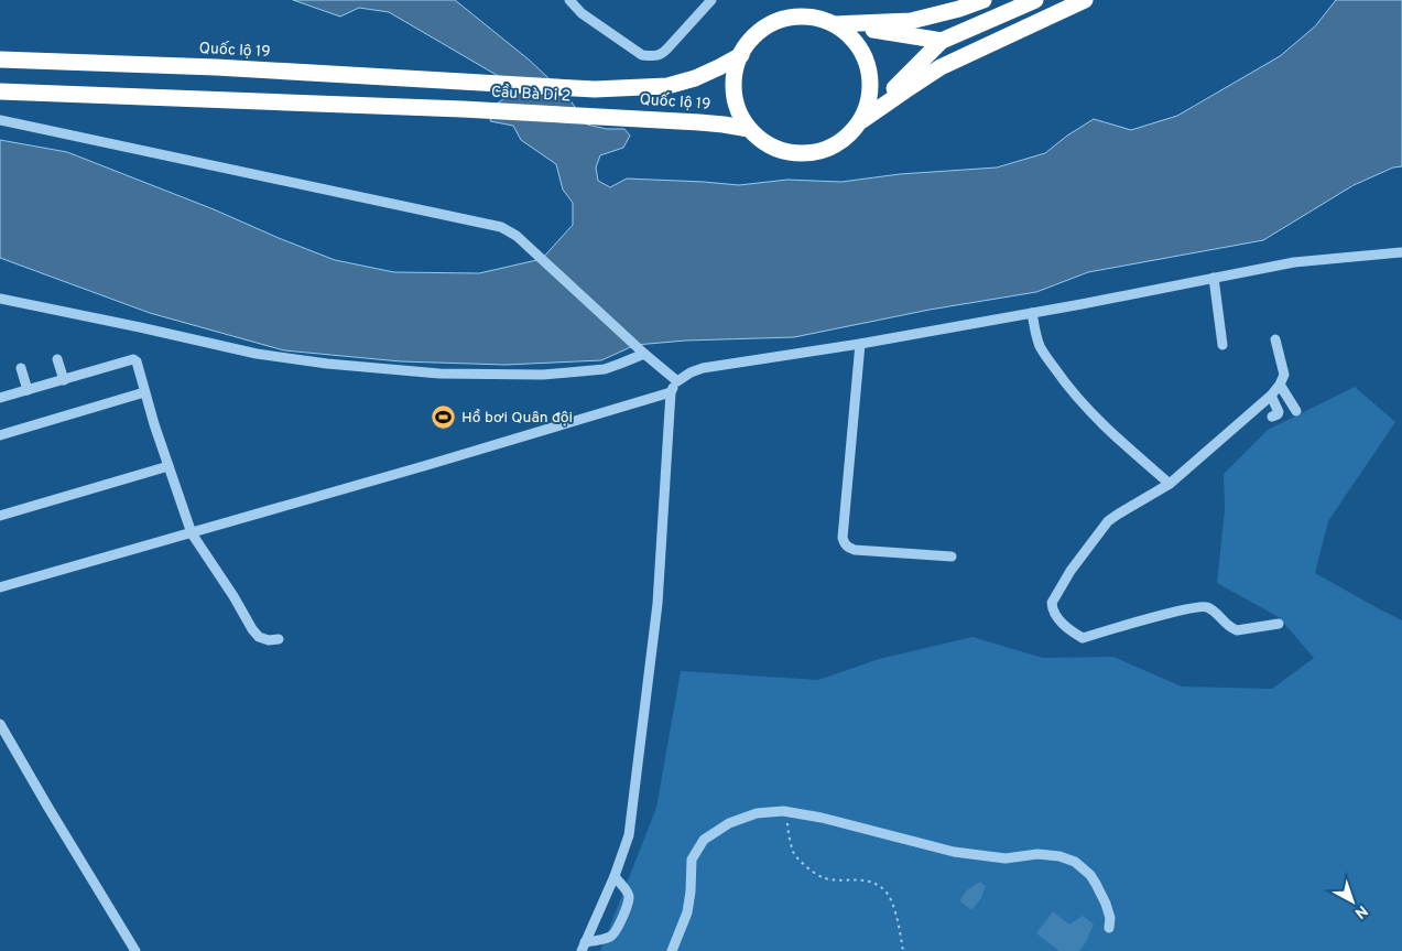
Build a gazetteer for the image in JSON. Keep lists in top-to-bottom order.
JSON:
{
  "streets": {
    "highway": ["Quốc lộ 19", "Cầu Bà Di 2"]
  },
  "crossings": [
    ["Quốc lộ 19", "Cầu Bà Di 2"]
  ],
  "places": {
    "sports": ["Hồ bơi Quân đội"]
  },
  "north": "bottom right"
}
